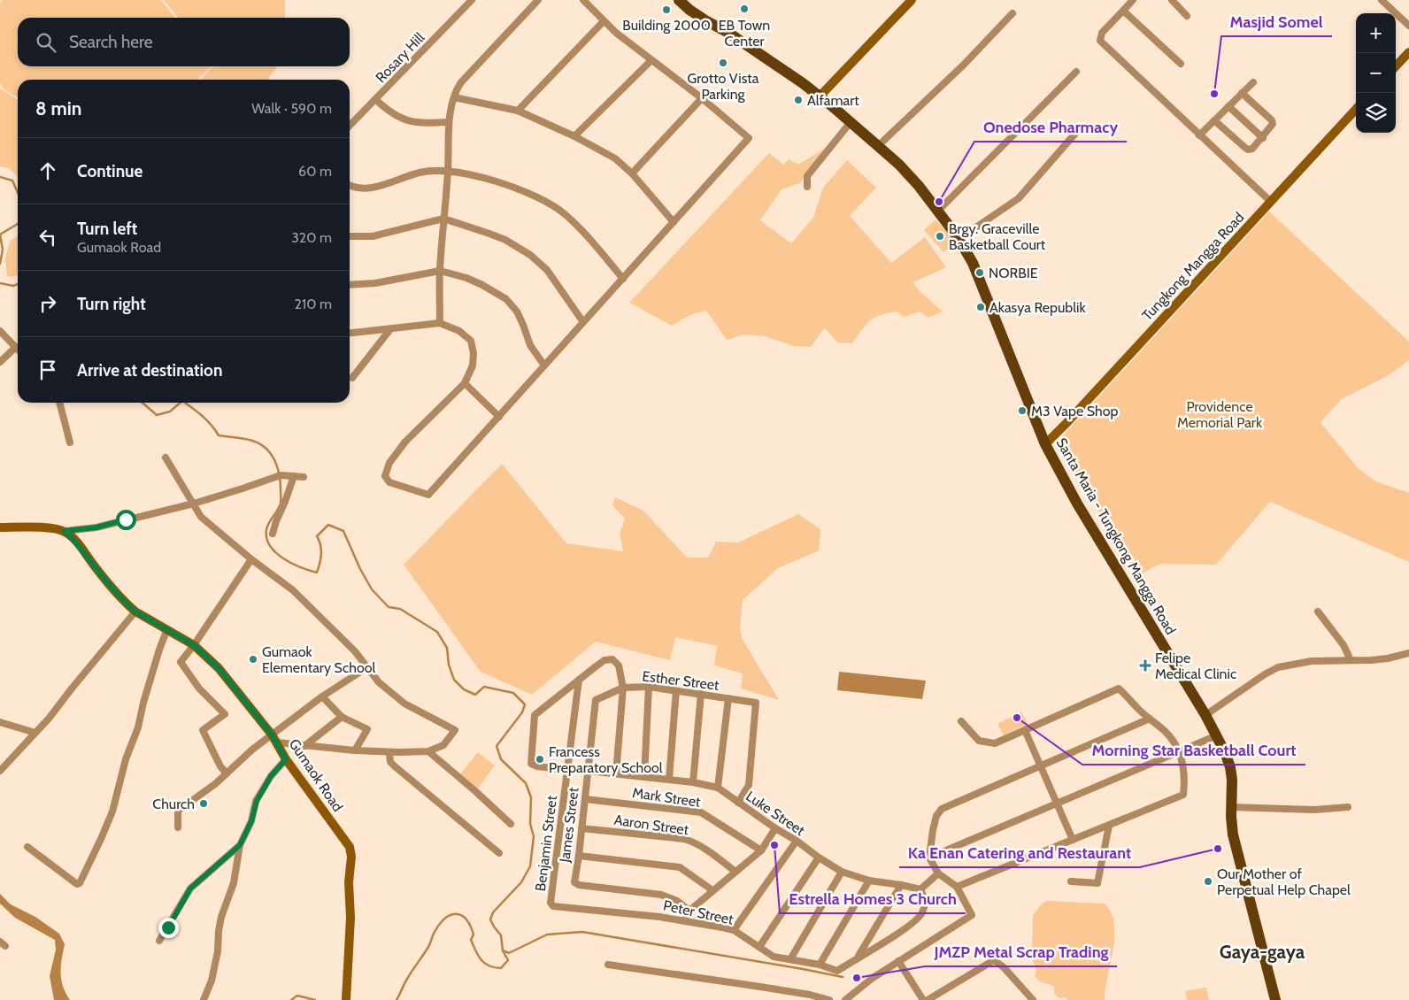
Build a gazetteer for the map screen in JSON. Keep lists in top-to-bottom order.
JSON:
{
  "streets": {
    "main road": ["Santa Maria - Tungkong Mangga Road"],
    "street": [
      "Rosary Hill",
      "Tungkong Mangga Road",
      "Esther Street",
      "Gumaok Road",
      "Mark Street",
      "Luke Street",
      "James Street",
      "Aaron Street",
      "Benjamin Street",
      "Peter Street"
    ]
  },
  "crossings": [
    ["Tungkong Mangga Road", "Santa Maria - Tungkong Mangga Road"],
    ["Esther Street", "Luke Street"],
    ["Esther Street", "James Street"],
    ["Mark Street", "James Street"],
    ["Luke Street", "James Street"],
    ["Luke Street", "Peter Street"],
    ["James Street", "Aaron Street"],
    ["Benjamin Street", "Peter Street"]
  ],
  "districts": ["Gaya-gaya"],
  "parks": ["Providence Memorial Park"],
  "places": {
    "other": [
      "EB Town Center",
      "Building 2000",
      "Grotto Vista Parking",
      "Masjid Somel",
      "Alfamart",
      "Onedose Pharmacy",
      "Brgy. Graceville Basketball Court",
      "NORBIE",
      "Akasya Republik",
      "M3 Vape Shop",
      "Gumaok Elementary School",
      "Morning Star Basketball Court",
      "Francess Preparatory School",
      "Church",
      "Estrella Homes 3 Church",
      "Ka Enan Catering and Restaurant",
      "Our Mother of Perpetual Help Chapel",
      "JMZP Metal Scrap Trading"
    ],
    "health": ["Felipe Medical Clinic"]
  },
  "page": {
    "map_buttons": ["+", "−"],
    "search": "Search here",
    "heading": ["8 min", "Walk · 590 m"],
    "list": [
      ["Continue", "60 m"],
      ["Turn left", "Gumaok Road", "320 m"],
      ["Turn right", "210 m"],
      "Arrive at destination"
    ]
  }
}
